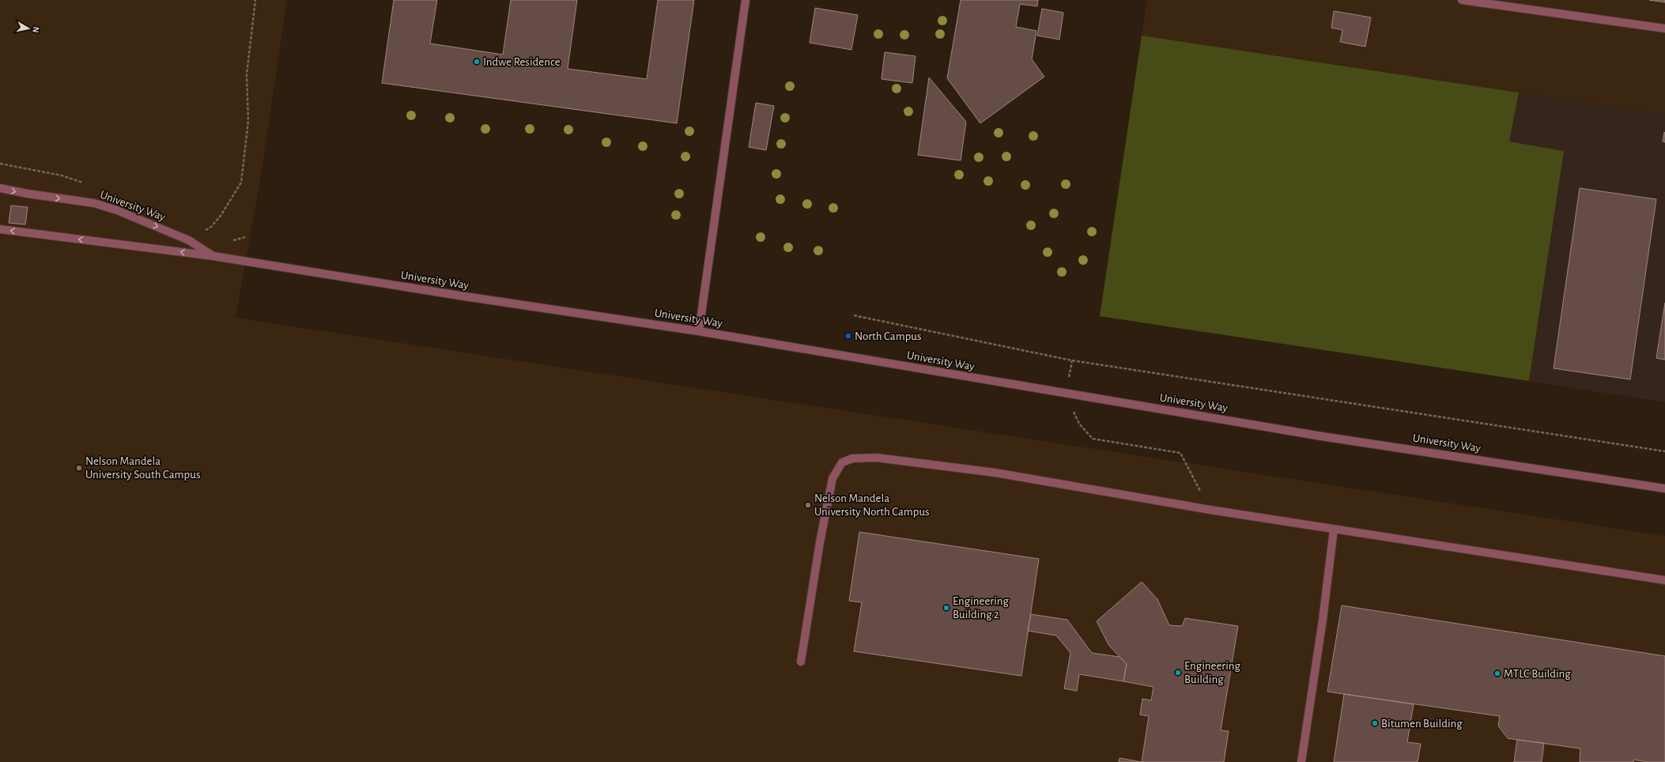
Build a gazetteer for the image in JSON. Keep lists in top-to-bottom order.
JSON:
{
  "streets": {
    "lane": ["University Way"]
  },
  "places": {
    "other": [
      "Indwe Residence",
      "Nelson Mandela University South Campus",
      "Nelson Mandela University North Campus",
      "Engineering Building 2",
      "Engineering Building",
      "MTLC Building",
      "Bitumen Building"
    ],
    "transit": ["North Campus"]
  },
  "north": "right"
}
